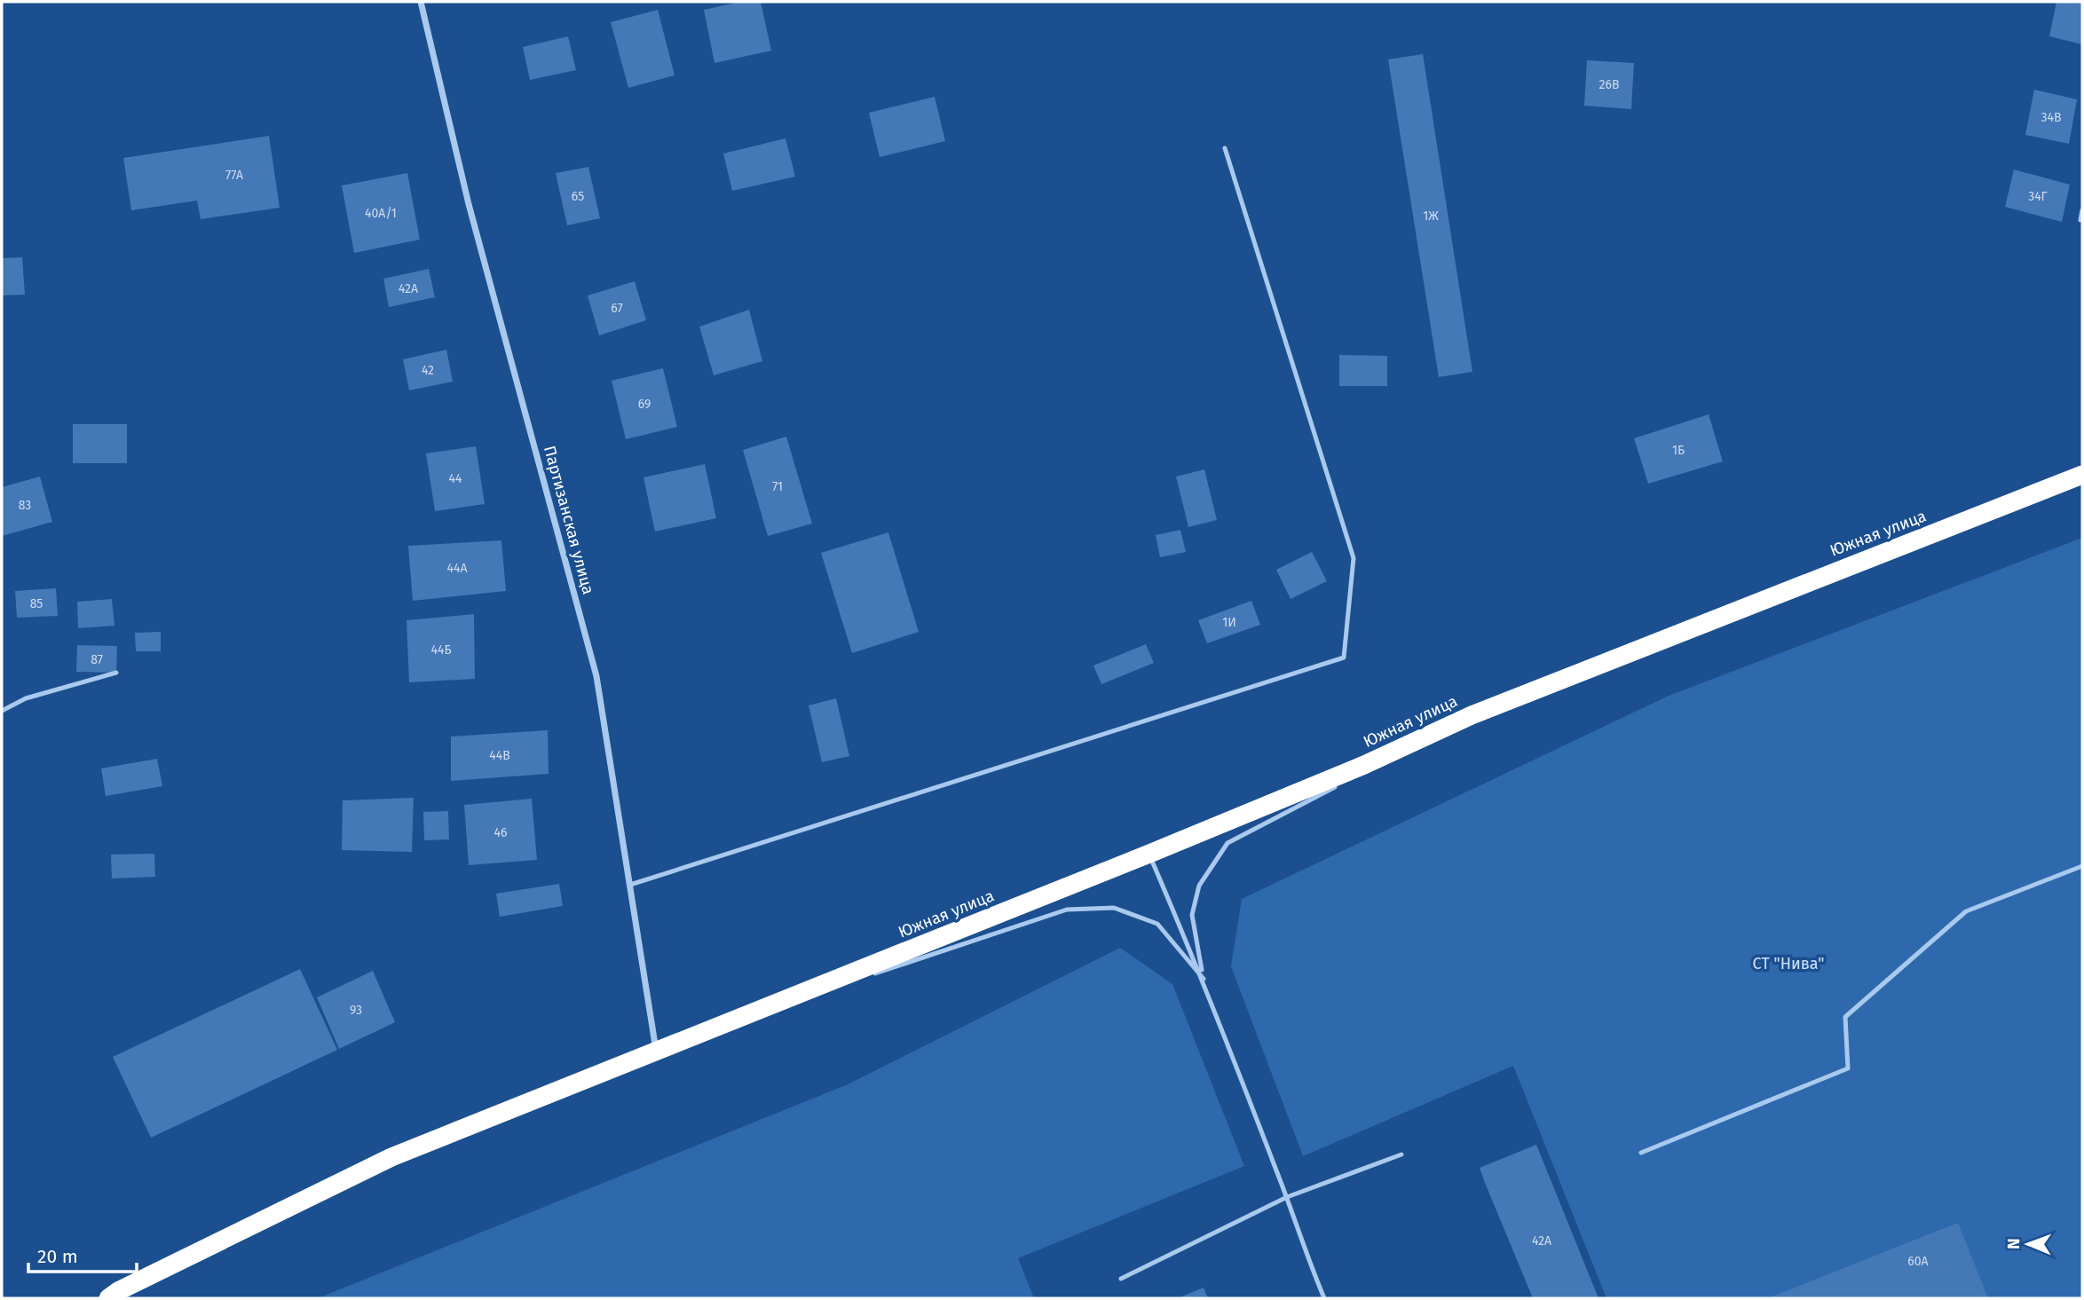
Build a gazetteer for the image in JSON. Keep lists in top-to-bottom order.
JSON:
{
  "streets": {
    "highway": ["Южная улица"],
    "street": ["Партизанская улица"]
  },
  "crossings": [
    ["Партизанская улица", "Южная улица"]
  ],
  "parks": ["СТ \"Нива\""],
  "house_numbers": [
    "26В",
    "34В",
    "77А",
    "65",
    "34Г",
    "40А/1",
    "1Ж",
    "42А",
    "67",
    "42",
    "69",
    "1Б",
    "44",
    "71",
    "83",
    "44А",
    "85",
    "1И",
    "44Б",
    "87",
    "44В",
    "46",
    "93",
    "42А",
    "60А"
  ],
  "scale_bar": "20 m",
  "north": "left"
}
